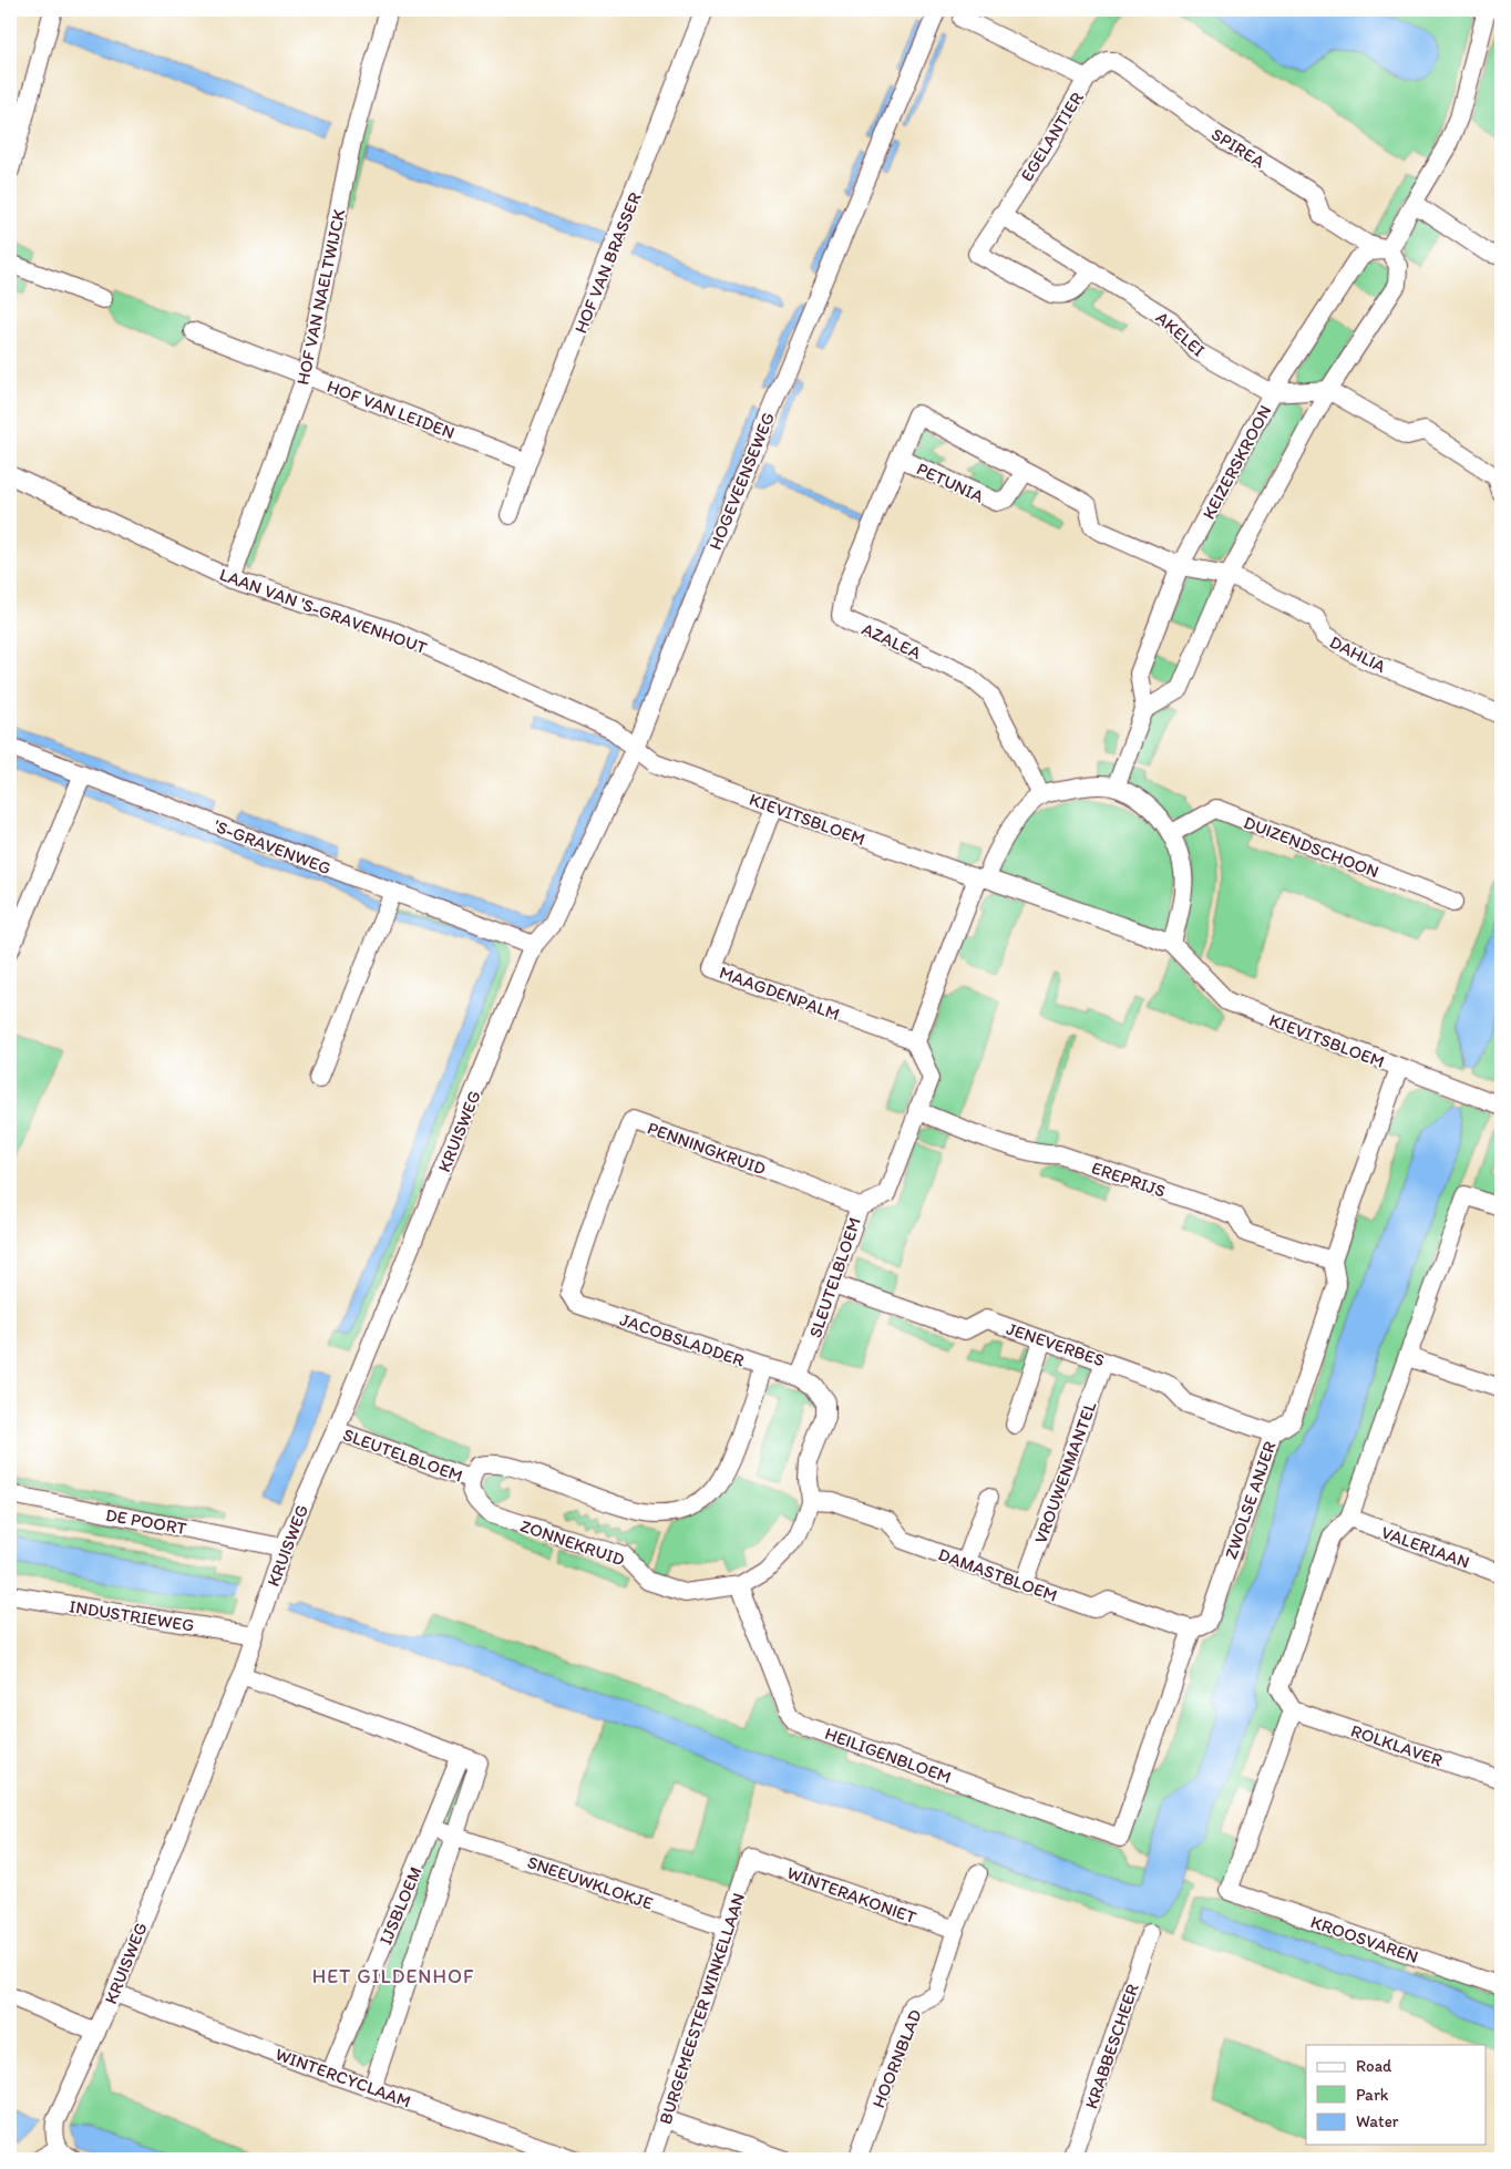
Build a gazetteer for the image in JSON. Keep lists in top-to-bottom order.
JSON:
{
  "streets": {
    "street": [
      "EGELANTIER",
      "SPIREA",
      "HOF VAN BRASSER",
      "HOF VAN NAELTWIJCK",
      "AKELEI",
      "HOF VAN LEIDEN",
      "KEIZERSKROON",
      "HOGEVEENSEWEG",
      "PETUNIA",
      "LAAN VAN 'S-GRAVENHOUT",
      "AZALEA",
      "DAHLIA",
      "KIEVITSBLOEM",
      "'S-GRAVENWEG",
      "DUIZENDSCHOON",
      "MAAGDENPALM",
      "KRUISWEG",
      "PENNINGKRUID",
      "EREPRIJS",
      "SLEUTELBLOEM",
      "JACOBSLADDER",
      "JENEVERBES",
      "VROUWENMANTEL",
      "ZWOLSE ANJER",
      "DE POORT",
      "ZONNEKRUID",
      "VALERIAAN",
      "DAMASTBLOEM",
      "INDUSTRIEWEG",
      "ROLKLAVER",
      "HEILIGENBLOEM",
      "SNEEUWKLOKJE",
      "WINTERAKONIET",
      "IJSBLOEM",
      "KROOSVAREN",
      "BURGEMEESTER WINKELLAAN",
      "KRABBESCHEER",
      "HOORNBLAD",
      "WINTERCYCLAAM"
    ]
  },
  "crossings": [
    ["EGELANTIER", "SPIREA"],
    ["EGELANTIER", "AKELEI"],
    ["SPIREA", "KEIZERSKROON"],
    ["HOF VAN BRASSER", "HOF VAN LEIDEN"],
    ["HOF VAN NAELTWIJCK", "HOF VAN LEIDEN"],
    ["HOF VAN NAELTWIJCK", "LAAN VAN 'S-GRAVENHOUT"],
    ["AKELEI", "KEIZERSKROON"],
    ["KEIZERSKROON", "PETUNIA"],
    ["KEIZERSKROON", "DAHLIA"],
    ["HOGEVEENSEWEG", "LAAN VAN 'S-GRAVENHOUT"],
    ["HOGEVEENSEWEG", "KIEVITSBLOEM"],
    ["HOGEVEENSEWEG", "'S-GRAVENWEG"],
    ["HOGEVEENSEWEG", "KRUISWEG"],
    ["PETUNIA", "AZALEA"],
    ["PETUNIA", "DAHLIA"],
    ["LAAN VAN 'S-GRAVENHOUT", "KIEVITSBLOEM"],
    ["KIEVITSBLOEM", "MAAGDENPALM"],
    ["KIEVITSBLOEM", "ZWOLSE ANJER"],
    ["'S-GRAVENWEG", "KRUISWEG"],
    ["MAAGDENPALM", "SLEUTELBLOEM"],
    ["KRUISWEG", "SLEUTELBLOEM"],
    ["KRUISWEG", "DE POORT"],
    ["KRUISWEG", "INDUSTRIEWEG"],
    ["KRUISWEG", "IJSBLOEM"],
    ["KRUISWEG", "WINTERCYCLAAM"],
    ["PENNINGKRUID", "SLEUTELBLOEM"],
    ["PENNINGKRUID", "JACOBSLADDER"],
    ["EREPRIJS", "SLEUTELBLOEM"],
    ["EREPRIJS", "ZWOLSE ANJER"],
    ["SLEUTELBLOEM", "JACOBSLADDER"],
    ["SLEUTELBLOEM", "JENEVERBES"],
    ["SLEUTELBLOEM", "ZONNEKRUID"],
    ["JENEVERBES", "VROUWENMANTEL"],
    ["JENEVERBES", "ZWOLSE ANJER"],
    ["VROUWENMANTEL", "DAMASTBLOEM"],
    ["ZWOLSE ANJER", "DAMASTBLOEM"],
    ["ZWOLSE ANJER", "HEILIGENBLOEM"],
    ["ZONNEKRUID", "DAMASTBLOEM"],
    ["ZONNEKRUID", "HEILIGENBLOEM"],
    ["DAMASTBLOEM", "HEILIGENBLOEM"],
    ["ROLKLAVER", "KROOSVAREN"],
    ["SNEEUWKLOKJE", "IJSBLOEM"],
    ["SNEEUWKLOKJE", "BURGEMEESTER WINKELLAAN"],
    ["WINTERAKONIET", "BURGEMEESTER WINKELLAAN"],
    ["WINTERAKONIET", "HOORNBLAD"],
    ["IJSBLOEM", "WINTERCYCLAAM"]
  ],
  "districts": ["HET GILDENHOF"],
  "legend": ["Road", "Park", "Water"]
}
